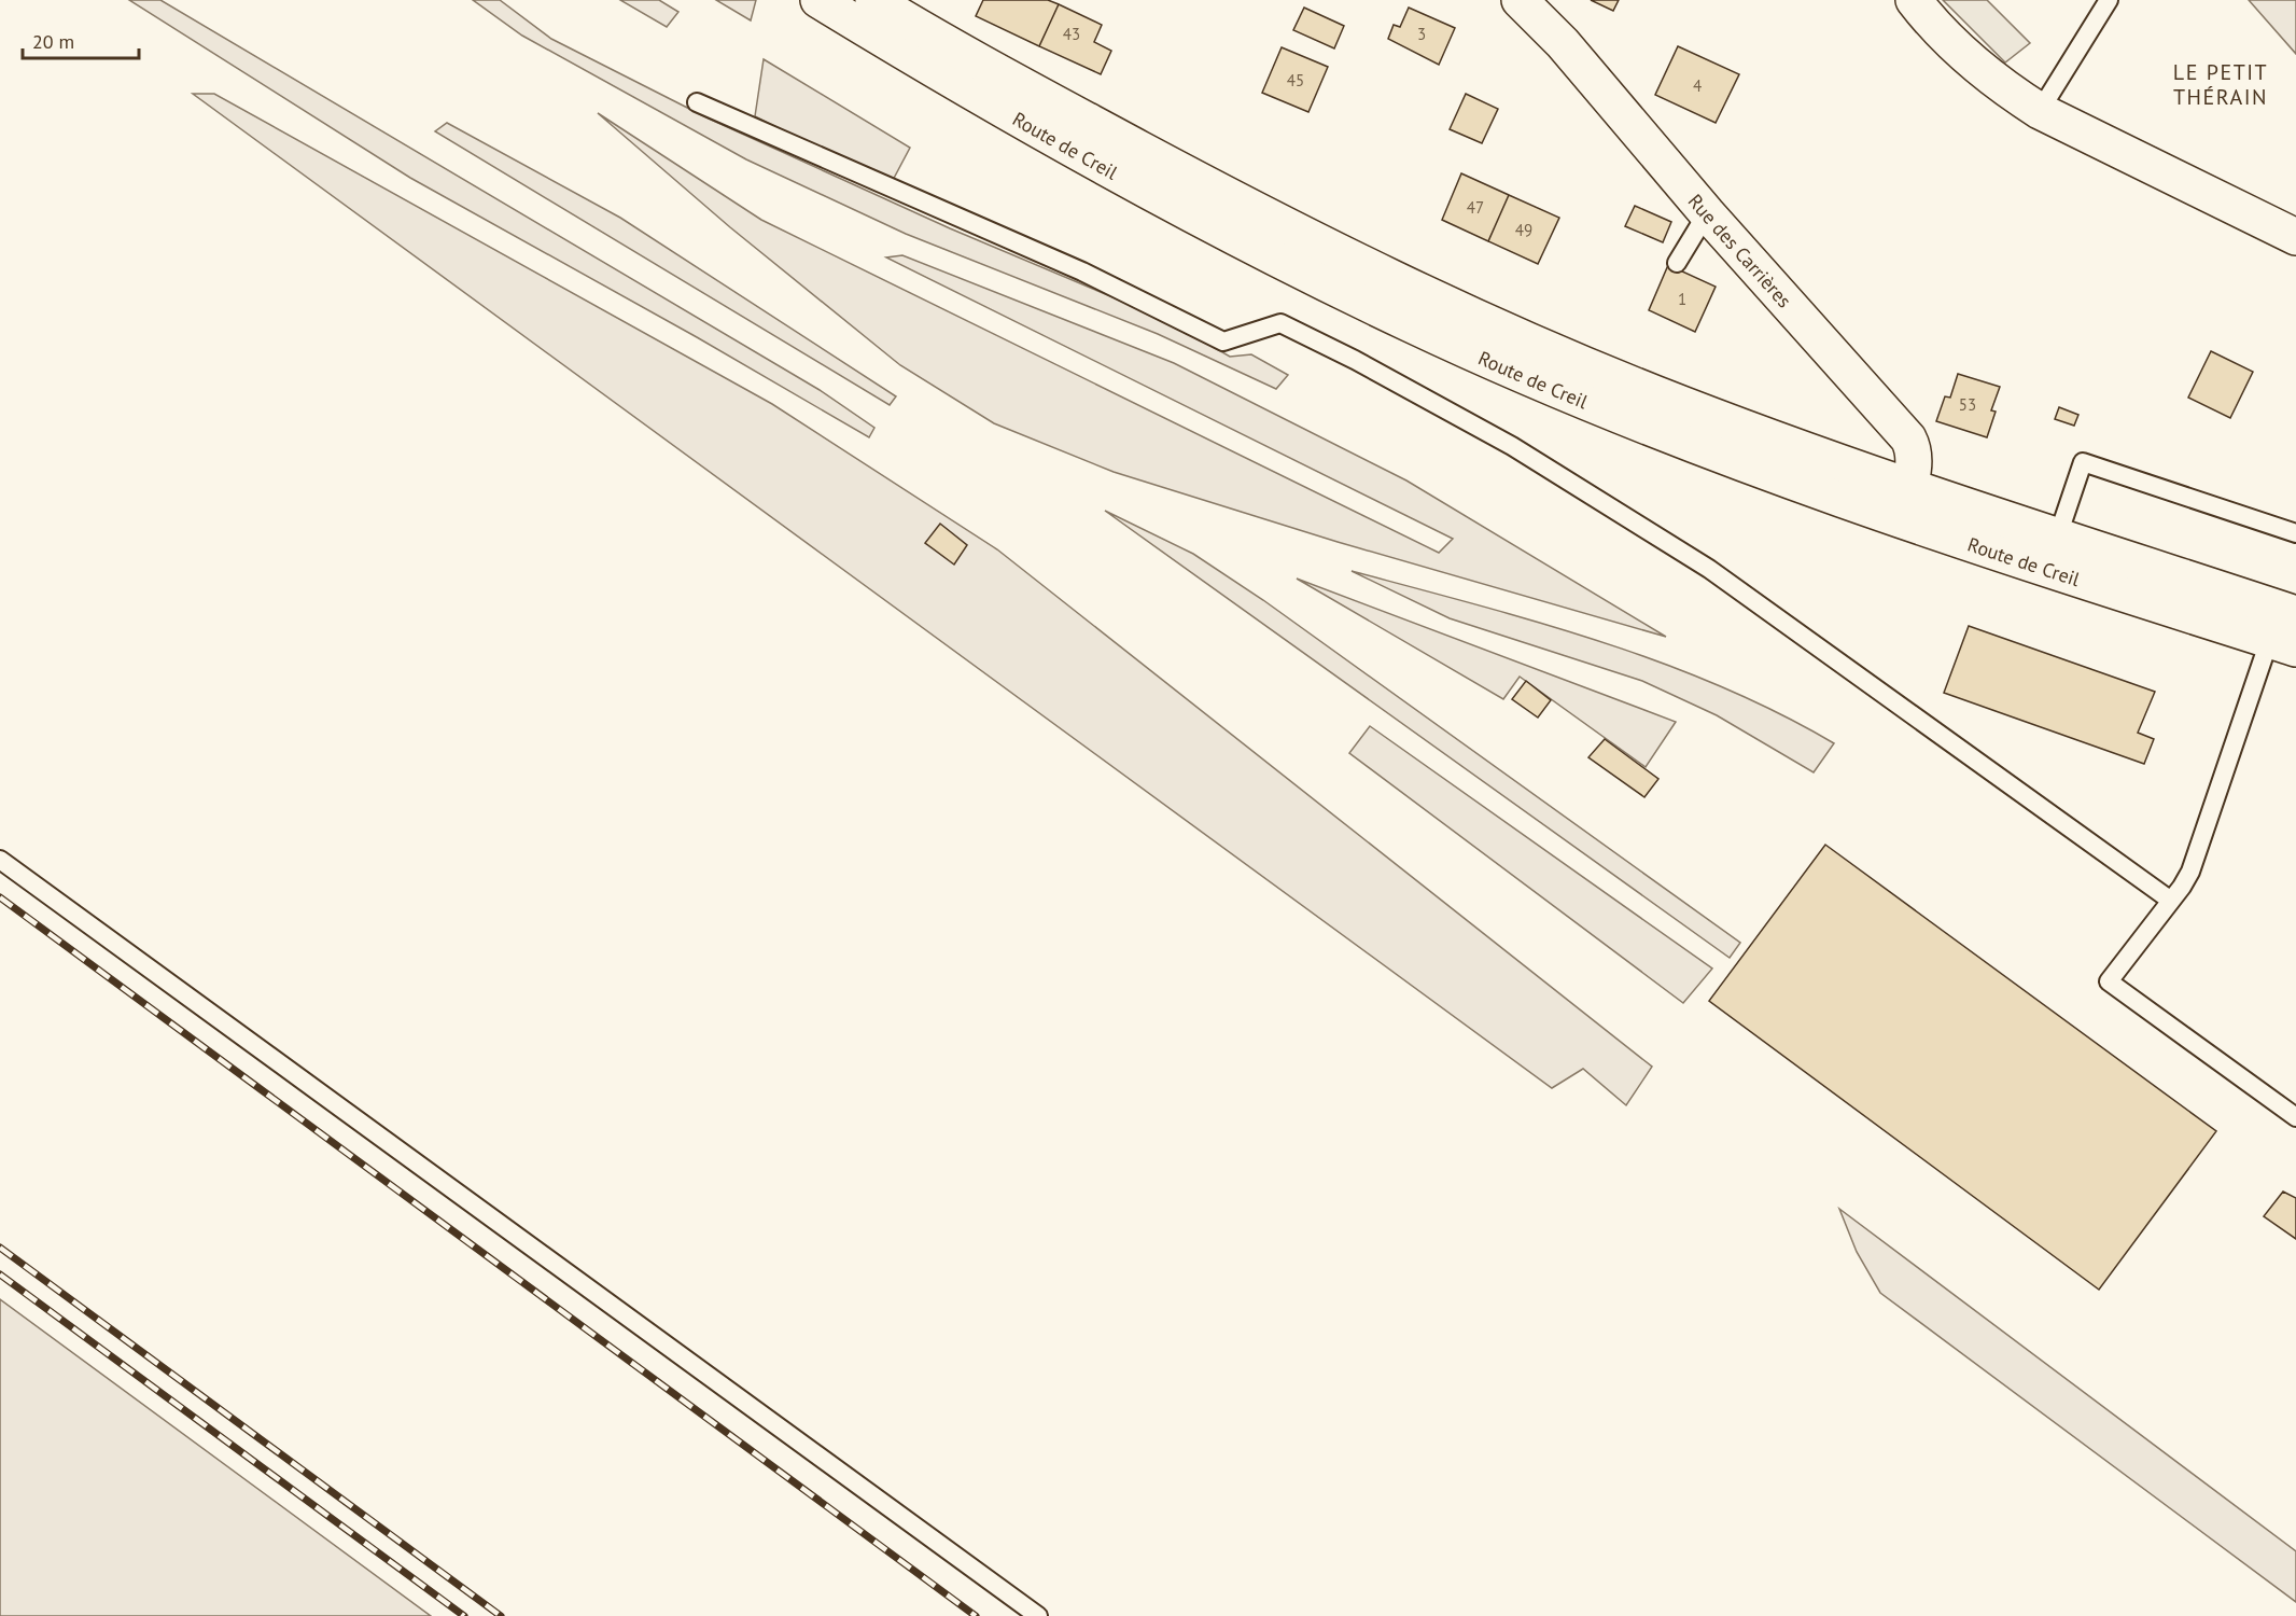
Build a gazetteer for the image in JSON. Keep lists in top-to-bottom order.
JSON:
{
  "streets": {
    "main road": ["Route de Creil", "Rue des Carrières"]
  },
  "crossings": [
    ["Route de Creil", "Rue des Carrières"]
  ],
  "districts": ["LE PETIT THÉRAIN"],
  "house_numbers": [
    "43",
    "3",
    "45",
    "4",
    "47",
    "49",
    "1",
    "53"
  ],
  "scale_bar": "20 m"
}
